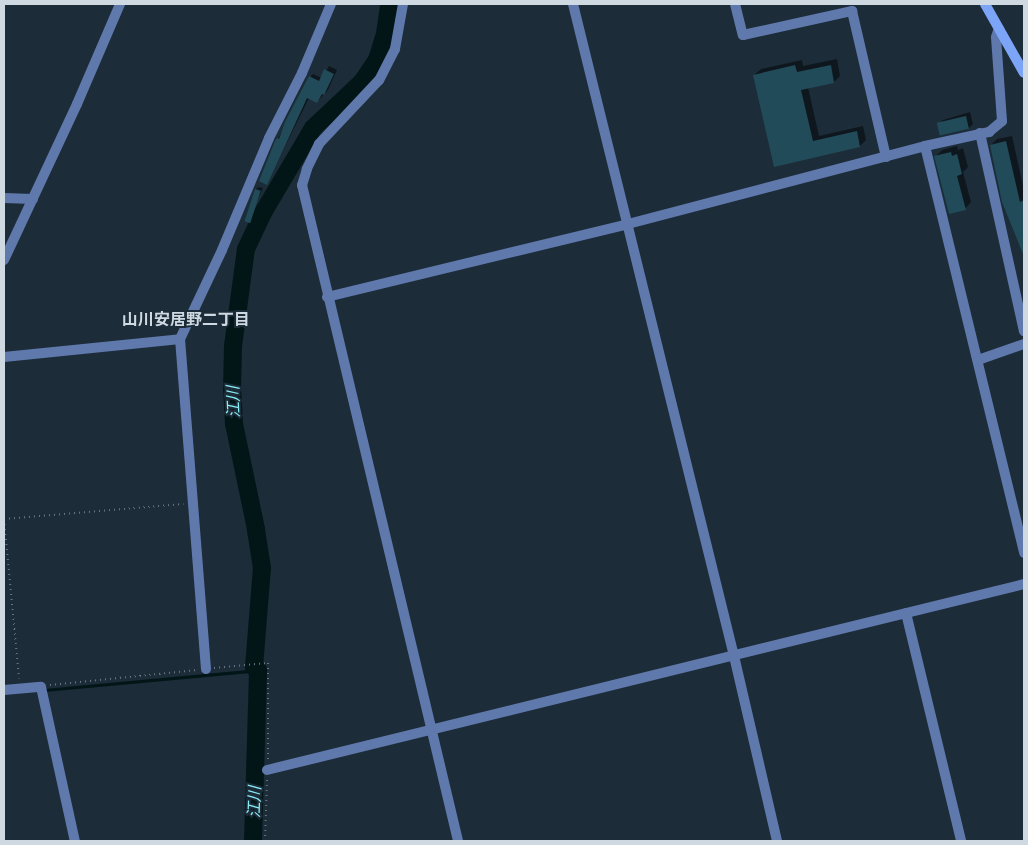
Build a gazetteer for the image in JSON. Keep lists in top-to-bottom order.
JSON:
{
  "districts": ["山川安居野二丁目"],
  "water": ["江川"]
}
